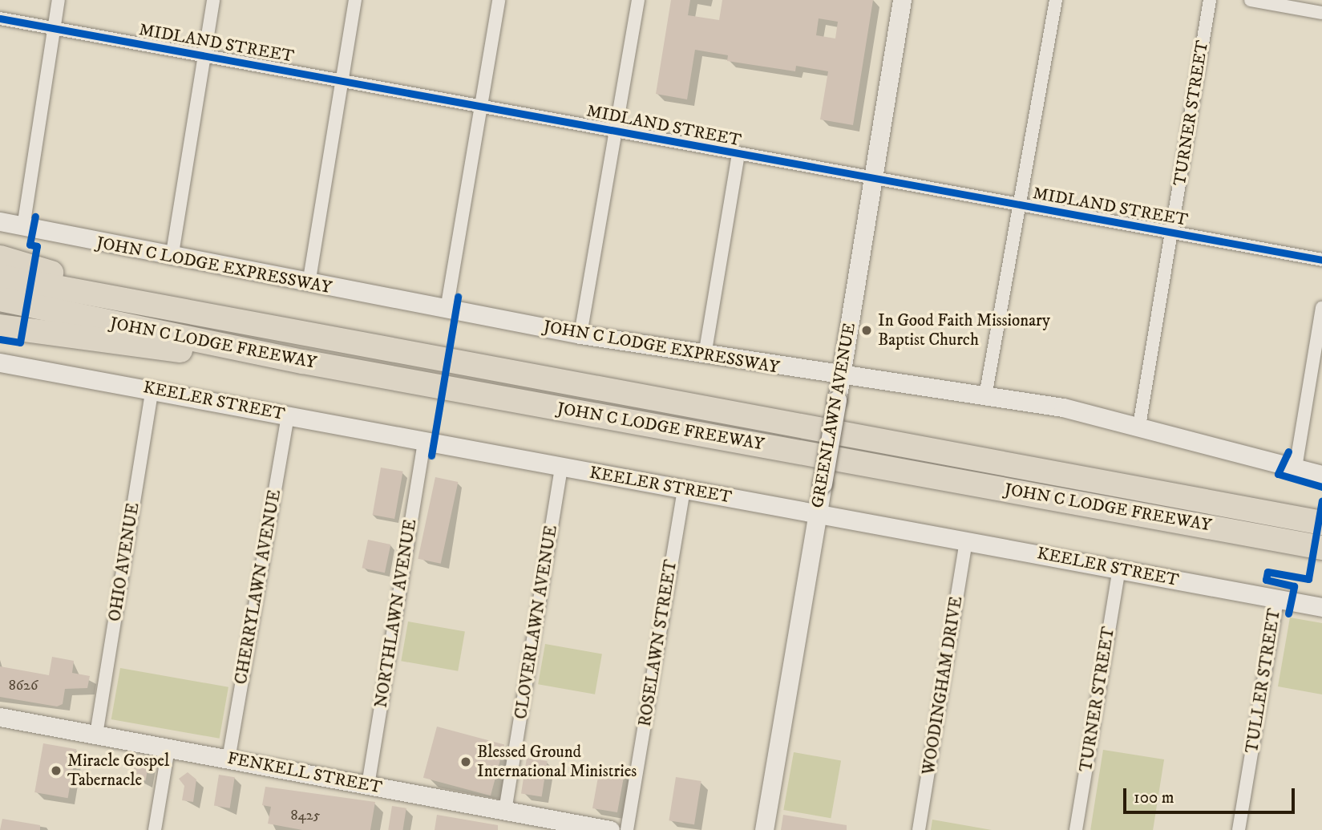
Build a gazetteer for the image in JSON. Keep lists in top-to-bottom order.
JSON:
{
  "streets": {
    "highway": ["JOHN C LODGE FREEWAY"],
    "main road": [
      "JOHN C LODGE EXPRESSWAY",
      "KEELER STREET",
      "GREENLAWN AVENUE",
      "FENKELL STREET"
    ],
    "street": [
      "MIDLAND STREET",
      "TURNER STREET",
      "OHIO AVENUE",
      "CHERRYLAWN AVENUE",
      "NORTHLAWN AVENUE",
      "CLOVERLAWN AVENUE",
      "ROSELAWN STREET",
      "TULLER STREET",
      "WOODINGHAM DRIVE"
    ]
  },
  "crossings": [
    ["MIDLAND STREET", "TURNER STREET"],
    ["MIDLAND STREET", "GREENLAWN AVENUE"],
    ["TURNER STREET", "JOHN C LODGE EXPRESSWAY"],
    ["TURNER STREET", "KEELER STREET"],
    ["JOHN C LODGE EXPRESSWAY", "GREENLAWN AVENUE"],
    ["KEELER STREET", "GREENLAWN AVENUE"],
    ["KEELER STREET", "OHIO AVENUE"],
    ["KEELER STREET", "CHERRYLAWN AVENUE"],
    ["KEELER STREET", "NORTHLAWN AVENUE"],
    ["KEELER STREET", "CLOVERLAWN AVENUE"],
    ["KEELER STREET", "ROSELAWN STREET"],
    ["KEELER STREET", "TULLER STREET"],
    ["KEELER STREET", "WOODINGHAM DRIVE"],
    ["OHIO AVENUE", "FENKELL STREET"],
    ["CHERRYLAWN AVENUE", "FENKELL STREET"],
    ["NORTHLAWN AVENUE", "FENKELL STREET"],
    ["CLOVERLAWN AVENUE", "FENKELL STREET"]
  ],
  "places": ["In Good Faith Missionary Baptist Church", "Blessed Ground International Ministries", "Miracle Gospel Tabernacle"],
  "house_numbers": ["8626", "8425"],
  "scale_bar": "100 m"
}
